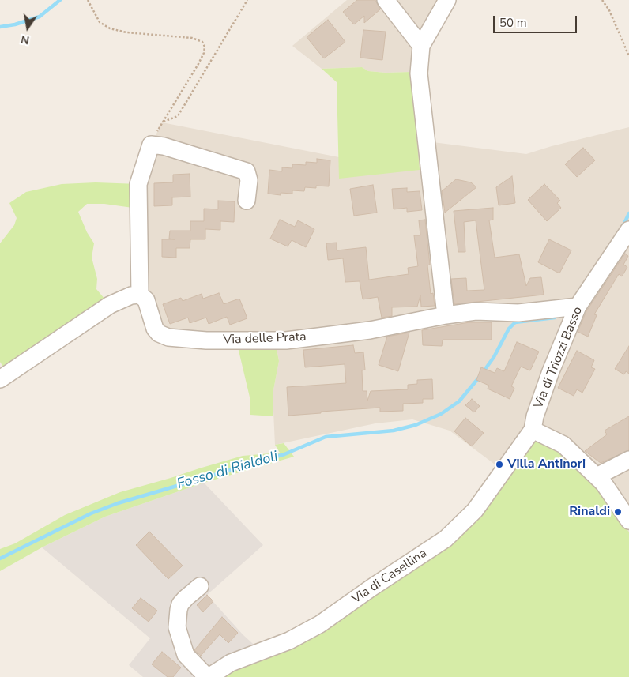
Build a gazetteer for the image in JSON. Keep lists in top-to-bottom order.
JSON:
{
  "streets": {
    "street": ["Via delle Prata", "Via di Triozzi Basso", "Via di Casellina"]
  },
  "crossings": [
    ["Via delle Prata", "Via di Triozzi Basso"],
    ["Via di Triozzi Basso", "Via di Casellina"]
  ],
  "water": ["Fosso di Rialdoli"],
  "places": ["Villa Antinori", "Rinaldi"],
  "scale_bar": "50 m",
  "north": "bottom"
}
